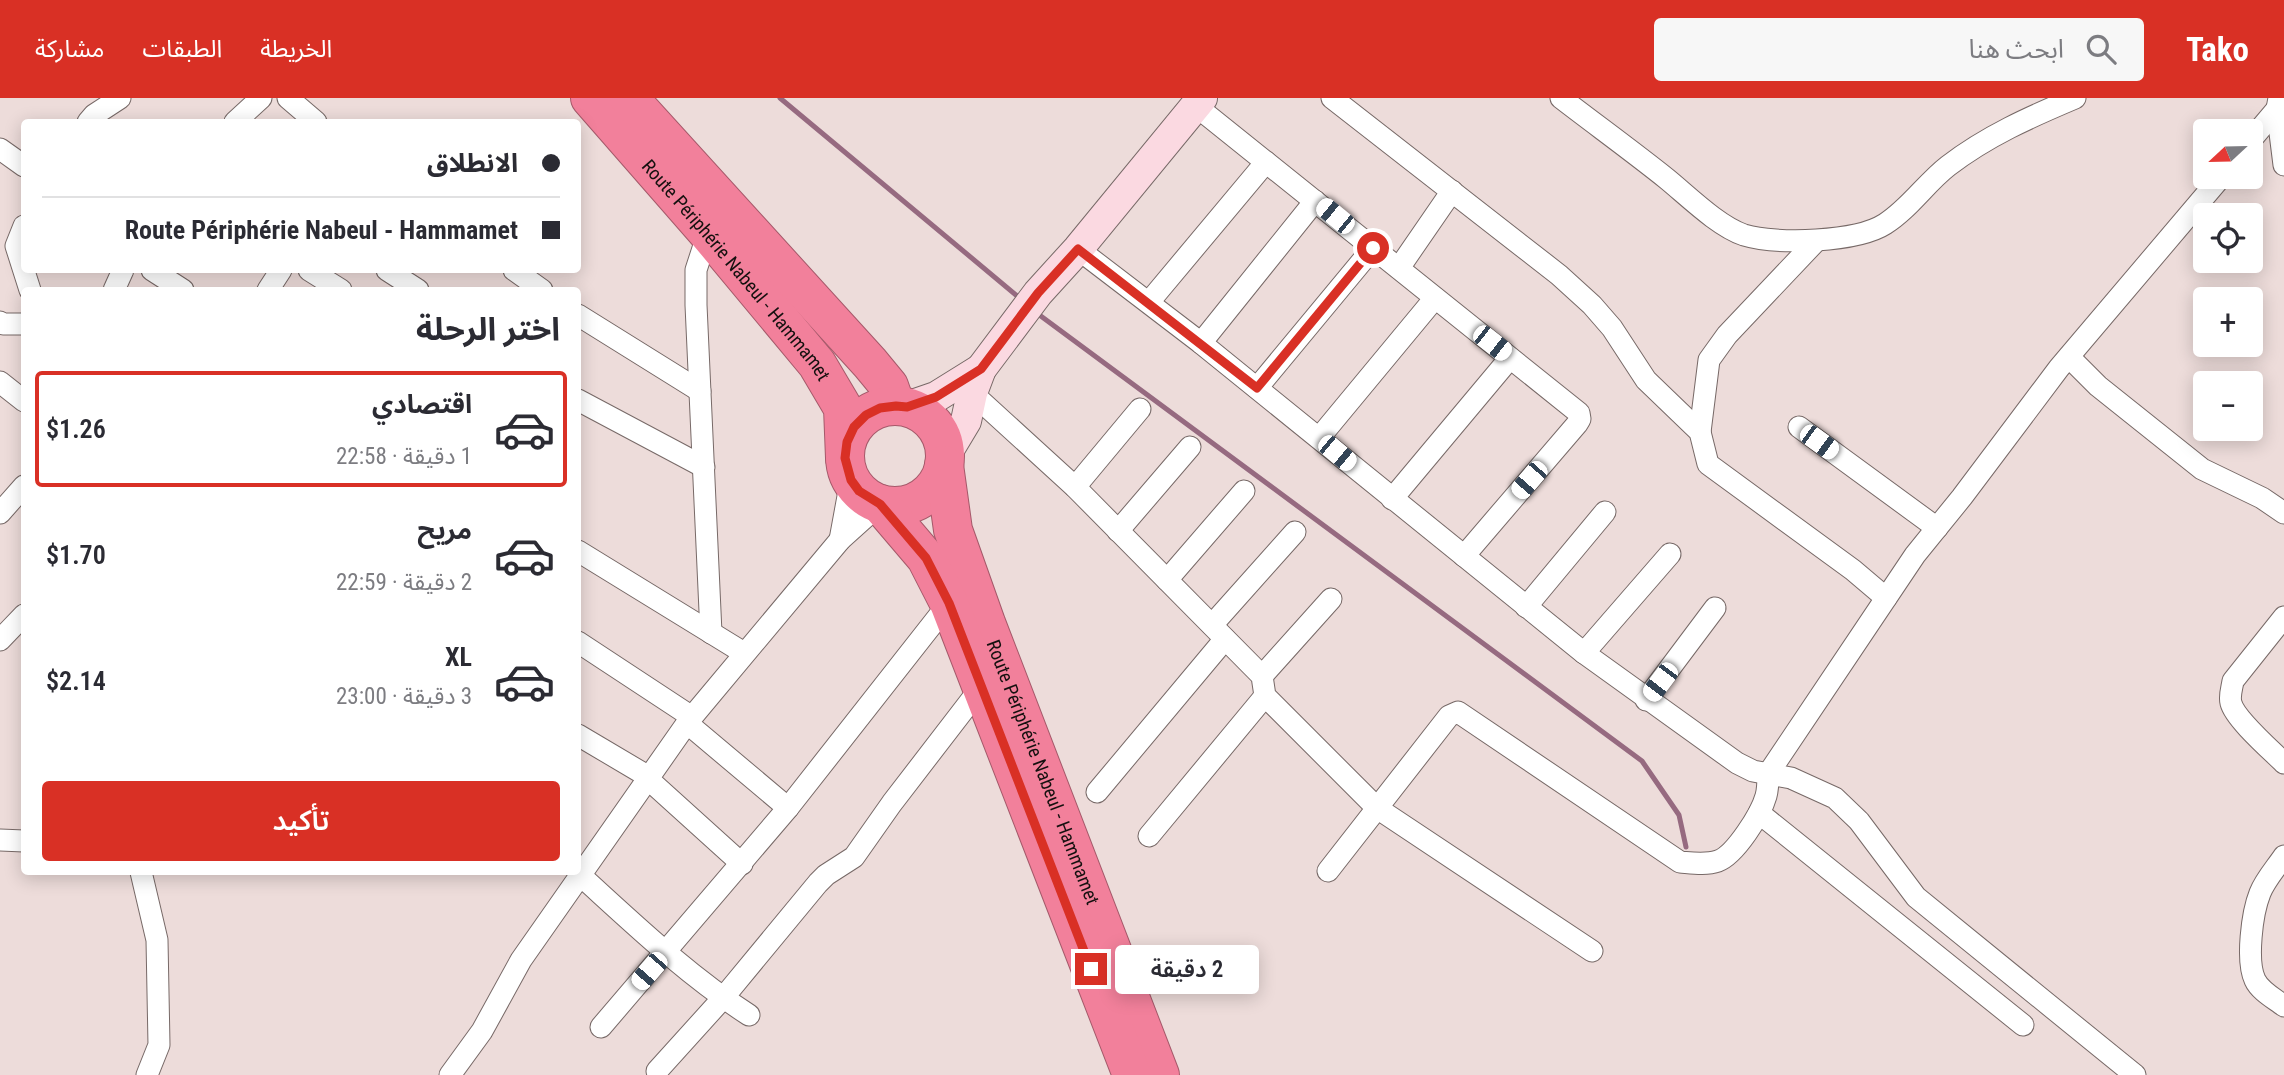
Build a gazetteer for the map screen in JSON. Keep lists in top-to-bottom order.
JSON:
{
  "streets": {
    "highway": ["Route Périphérie Nabeul - Hammamet"]
  },
  "north": "left",
  "page": {
    "header": "Tako",
    "search": "ابحث هنا",
    "nav": ["الخريطة", "الطبقات", "مشاركة"],
    "map_buttons": ["+", "−"],
    "banner": ["الانطلاق", "Route Périphérie Nabeul - Hammamet"],
    "heading": "اختر الرحلة",
    "list": [
      {
        "name": "اقتصادي",
        "note": "1 دقيقة · 22:58",
        "value": "$1.26"
      },
      {
        "name": "مريح",
        "note": "2 دقيقة · 22:59",
        "value": "$1.70"
      },
      {
        "name": "XL",
        "note": "3 دقيقة · 23:00",
        "value": "$2.14"
      }
    ],
    "buttons": "تأكيد",
    "bubble": "2 دقيقة"
  }
}
